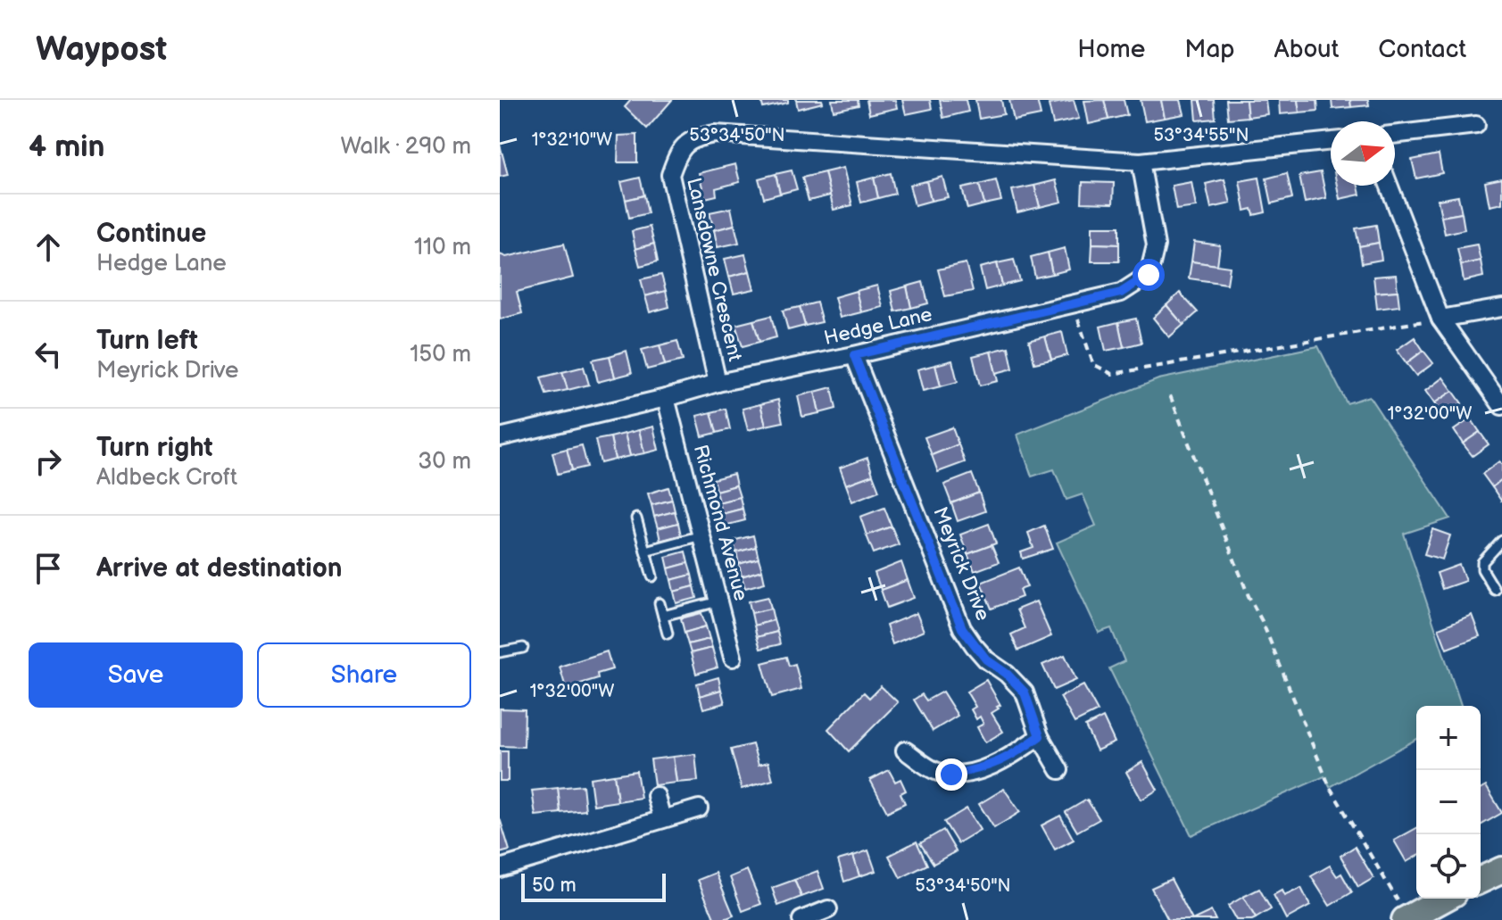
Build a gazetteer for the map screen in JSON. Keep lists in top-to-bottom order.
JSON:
{
  "streets": {
    "street": [
      "Lansdowne Crescent",
      "Hedge Lane",
      "Richmond Avenue",
      "Meyrick Drive"
    ]
  },
  "crossings": [
    ["Lansdowne Crescent", "Hedge Lane"],
    ["Hedge Lane", "Richmond Avenue"],
    ["Hedge Lane", "Meyrick Drive"]
  ],
  "scale_bar": "50 m",
  "north": "right",
  "page": {
    "header": "Waypost",
    "nav": [
      "Home",
      "Map",
      "About",
      "Contact"
    ],
    "heading": ["4 min", "Walk · 290 m"],
    "list": [
      ["Continue", "Hedge Lane", "110 m"],
      ["Turn left", "Meyrick Drive", "150 m"],
      ["Turn right", "Aldbeck Croft", "30 m"],
      "Arrive at destination"
    ],
    "buttons": ["Save", "Share"],
    "map_buttons": ["+", "−"],
    "scale": "50 m"
  },
  "coordinates": [
    "53°34'50\"N",
    "53°34'55\"N",
    "1°32'10\"W",
    "1°32'00\"W"
  ]
}
